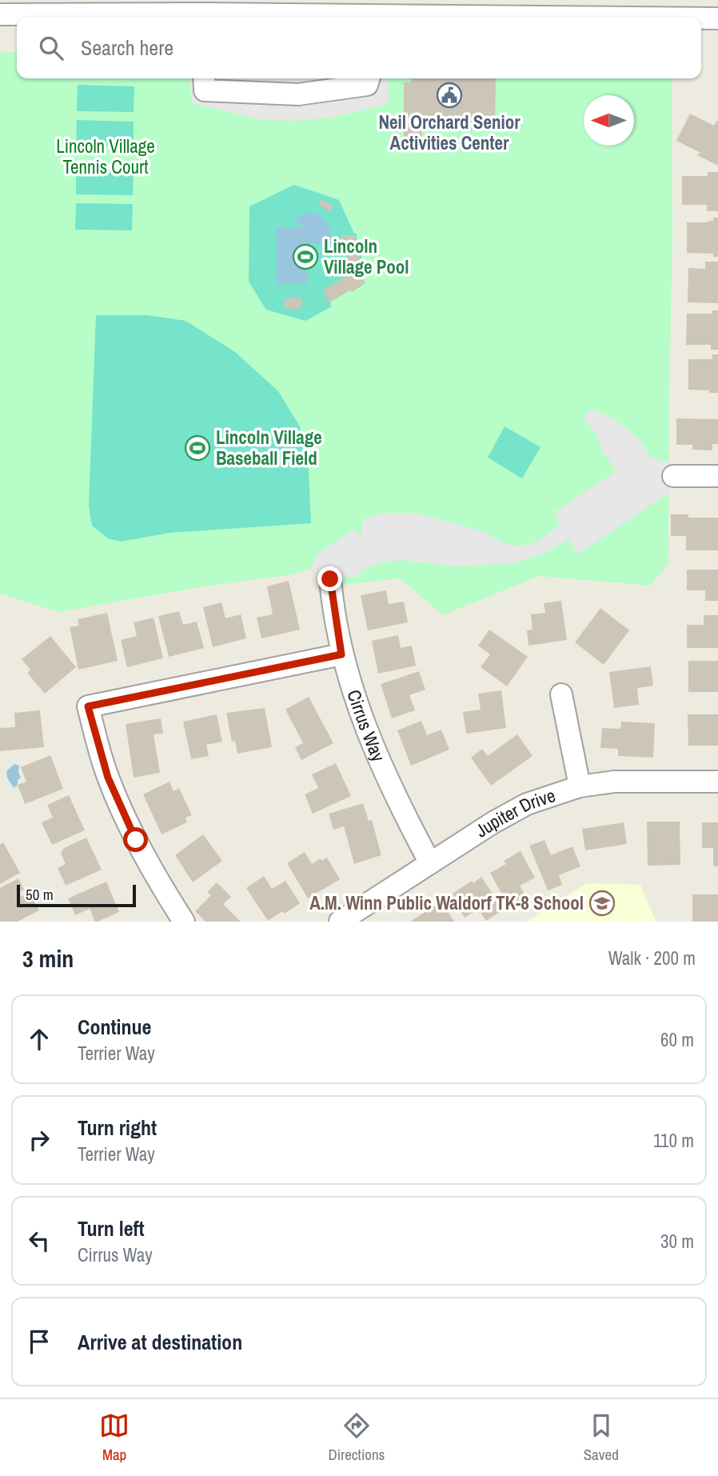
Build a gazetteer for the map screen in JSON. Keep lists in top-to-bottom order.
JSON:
{
  "streets": {
    "street": ["Cirrus Way", "Jupiter Drive"]
  },
  "crossings": [
    ["Cirrus Way", "Jupiter Drive"]
  ],
  "parks": ["Lincoln Village Tennis Court"],
  "places": {
    "public building": ["Neil Orchard Senior Activities Center"],
    "sports": ["Lincoln Village Pool", "Lincoln Village Baseball Field"],
    "school or university": ["A.M. Winn Public Waldorf TK-8 School"]
  },
  "scale_bar": "50 m",
  "north": "left",
  "page": {
    "search": "Search here",
    "scale": "50 m",
    "heading": ["3 min", "Walk · 200 m"],
    "list": [
      ["Continue", "Terrier Way", "60 m"],
      ["Turn right", "Terrier Way", "110 m"],
      ["Turn left", "Cirrus Way", "30 m"],
      "Arrive at destination"
    ],
    "nav": ["Map", "Directions", "Saved"]
  }
}
